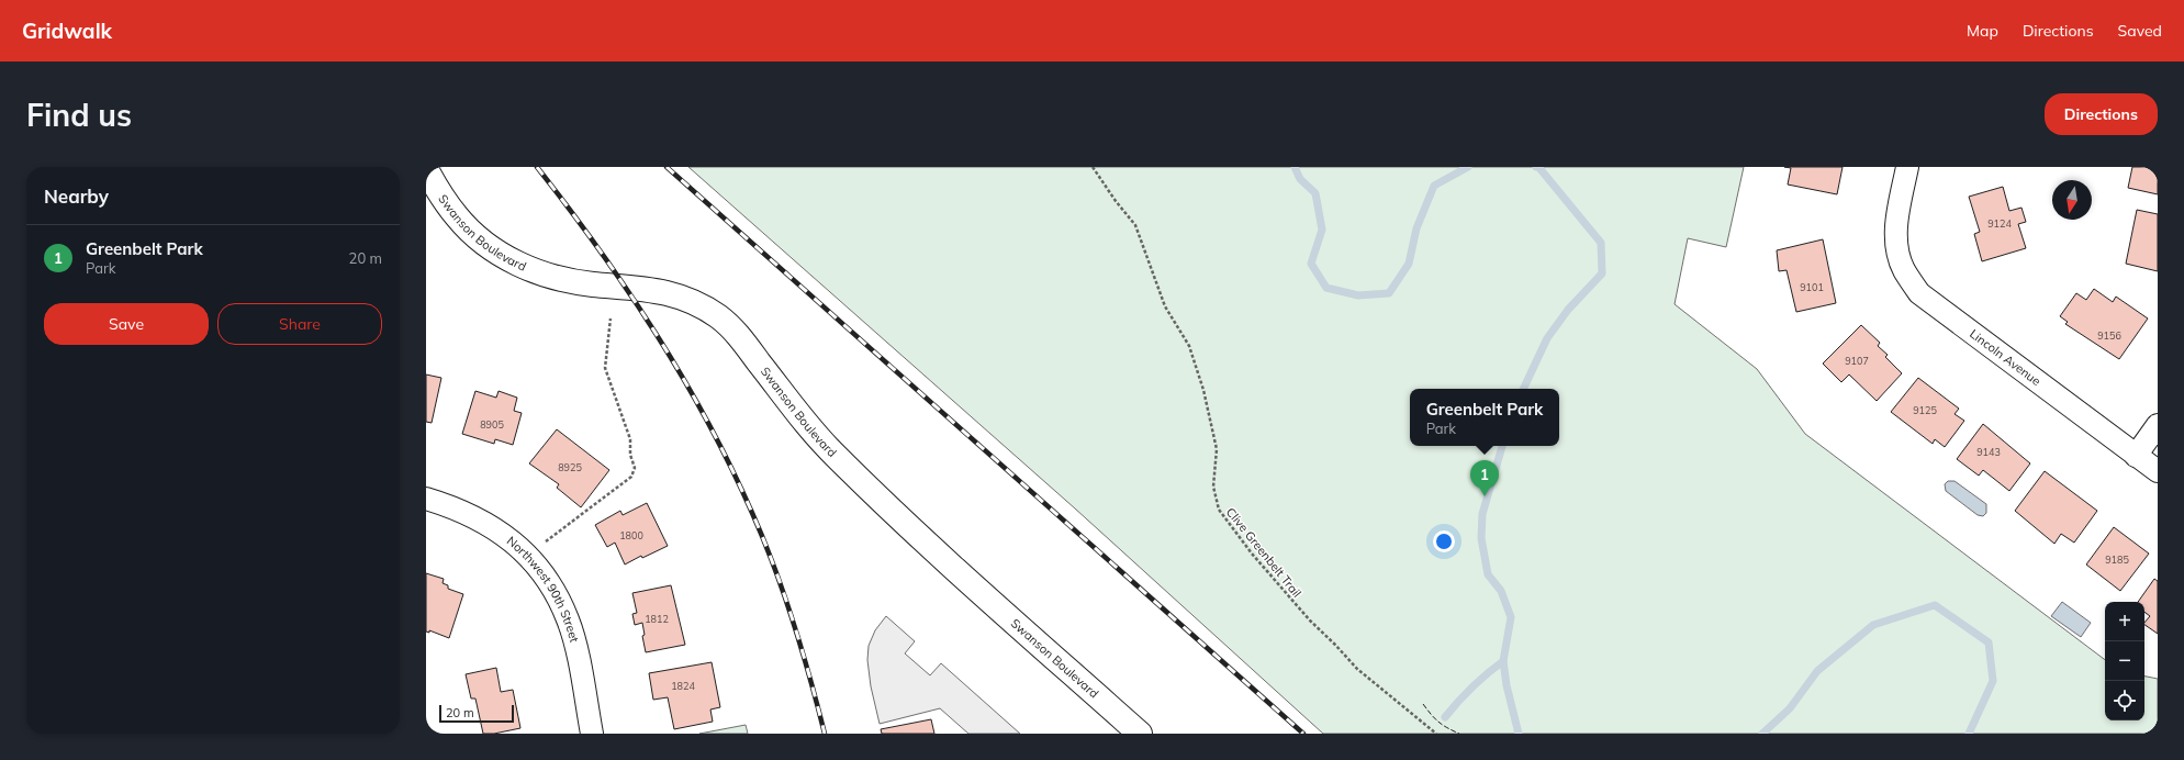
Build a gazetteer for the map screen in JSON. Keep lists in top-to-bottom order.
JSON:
{
  "streets": {
    "street": ["Swanson Boulevard", "Lincoln Avenue", "Northwest 90th Street"],
    "path": ["Clive Greenbelt Trail"]
  },
  "house_numbers": [
    "9124",
    "9101",
    "9156",
    "9107",
    "9125",
    "8905",
    "9143",
    "8925",
    "1800",
    "9185",
    "1812",
    "1824"
  ],
  "scale_bar": "20 m",
  "north": "bottom",
  "page": {
    "header": "Gridwalk",
    "nav": ["Map", "Directions", "Saved"],
    "buttons": [
      "Directions",
      ["Save", "Share"]
    ],
    "title": "Find us",
    "heading": "Nearby",
    "list": [
      {
        "mark": "1",
        "name": "Greenbelt Park",
        "note": "Park",
        "value": "20 m"
      }
    ],
    "popup": ["Greenbelt Park", "Park"],
    "pins": "1",
    "map_buttons": ["+", "−"],
    "scale": "20 m"
  }
}
